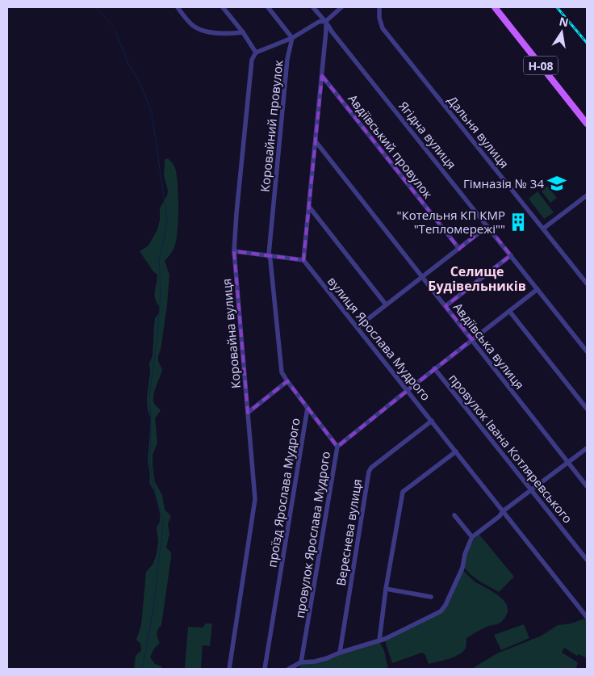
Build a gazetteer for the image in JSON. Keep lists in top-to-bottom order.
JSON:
{
  "streets": {
    "main road": ["Н-08"],
    "street": [
      "Коровайний провулок",
      "Дальня вулиця",
      "Ягідна вулиця",
      "Авдіївський провулок",
      "Коровайна вулиця",
      "вулиця Ярослава Мудрого",
      "Авдіївська вулиця",
      "провулок Івана Котляревського",
      "проїзд Ярослава Мудрого",
      "Вереснева вулиця",
      "провулок Ярослава Мудрого"
    ]
  },
  "crossings": [
    ["Коровайний провулок", "проїзд Ярослава Мудрого"],
    ["Ягідна вулиця", "провулок Ярослава Мудрого"],
    ["вулиця Ярослава Мудрого", "Вереснева вулиця"],
    ["вулиця Ярослава Мудрого", "провулок Ярослава Мудрого"],
    ["Авдіївська вулиця", "провулок Ярослава Мудрого"],
    ["провулок Івана Котляревського", "провулок Ярослава Мудрого"]
  ],
  "districts": ["Селище Будівельників"],
  "places": {
    "school or university": ["Гімназія № 34"],
    "building": ["\"Котельня КП КМР \"Тепломережi\"\""]
  },
  "north": "top"
}
